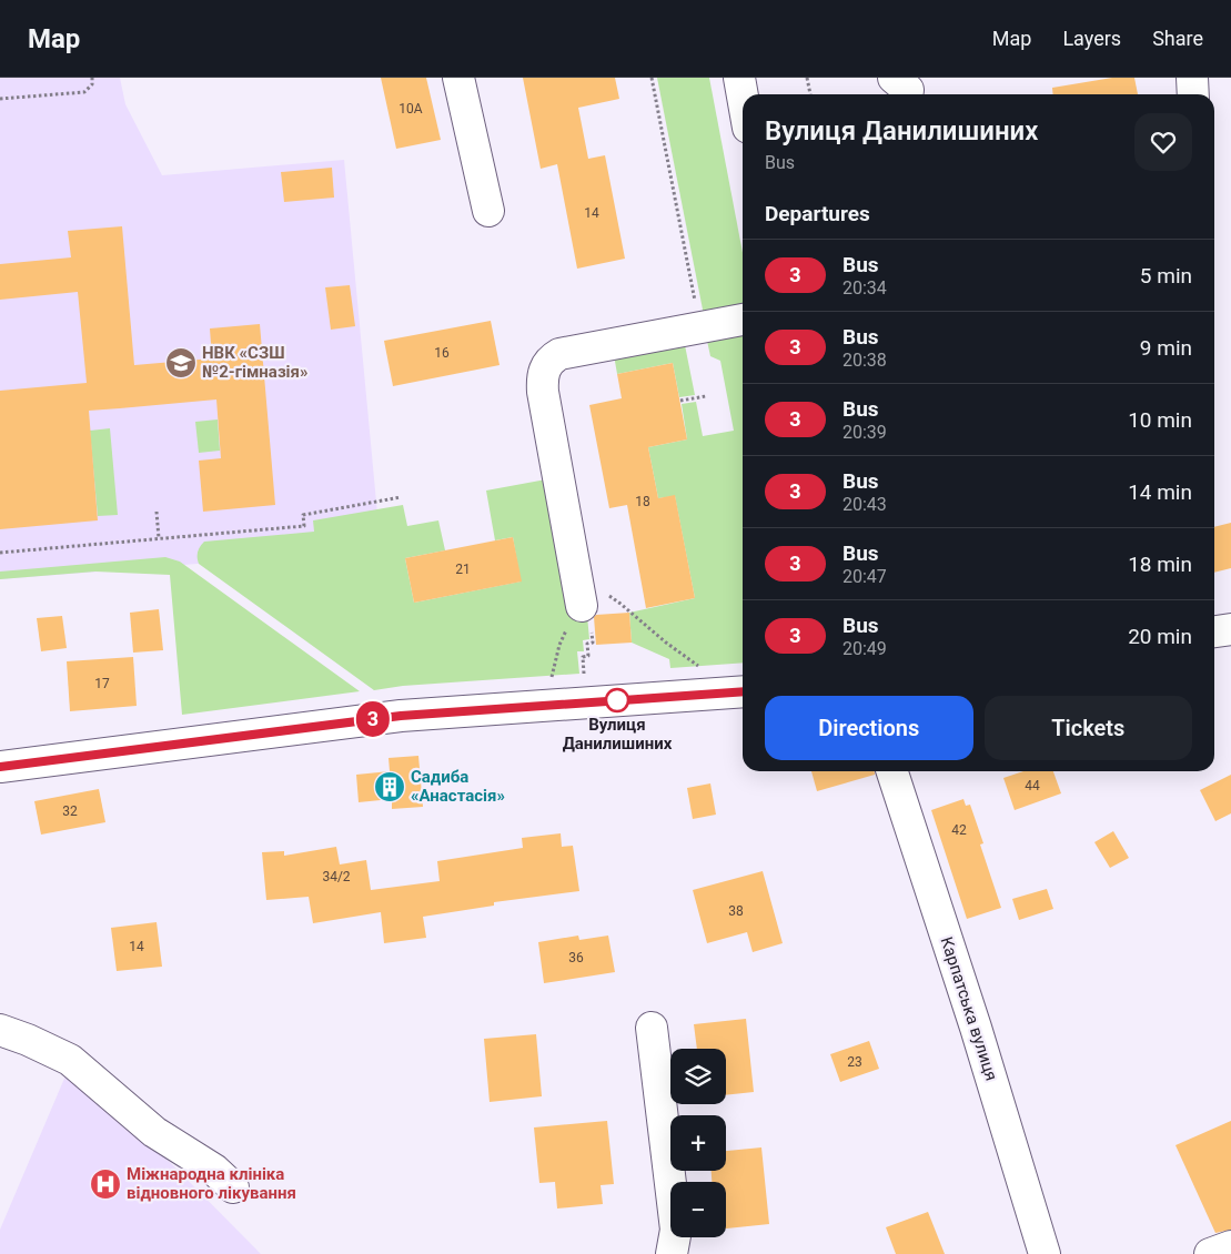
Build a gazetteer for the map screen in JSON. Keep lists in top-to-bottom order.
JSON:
{
  "streets": {
    "street": ["Карпатська вулиця"]
  },
  "places": {
    "school or university": ["НВК «СЗШ №2-гімназія»"],
    "other": ["Вулиця Данилишиних"],
    "building": ["Садиба «Анастасія»"],
    "hospital": ["Міжнародна клініка відновного лікування"]
  },
  "lines": ["bus line 3"],
  "house_numbers": [
    "10А",
    "14",
    "16",
    "18",
    "21",
    "17",
    "44",
    "32",
    "42",
    "34/2",
    "38",
    "14",
    "36",
    "23"
  ],
  "page": {
    "header": "Map",
    "nav": ["Map", "Layers", "Share"],
    "on_map": "3",
    "heading": [
      ["Вулиця Данилишиних", "Bus"],
      "Departures"
    ],
    "list": [
      {
        "mark": "3",
        "name": "Bus",
        "note": "20:34",
        "value": "5 min"
      },
      {
        "mark": "3",
        "name": "Bus",
        "note": "20:38",
        "value": "9 min"
      },
      {
        "mark": "3",
        "name": "Bus",
        "note": "20:39",
        "value": "10 min"
      },
      {
        "mark": "3",
        "name": "Bus",
        "note": "20:43",
        "value": "14 min"
      },
      {
        "mark": "3",
        "name": "Bus",
        "note": "20:47",
        "value": "18 min"
      },
      {
        "mark": "3",
        "name": "Bus",
        "note": "20:49",
        "value": "20 min"
      }
    ],
    "buttons": ["Directions", "Tickets"],
    "map_buttons": ["+", "−"]
  }
}
